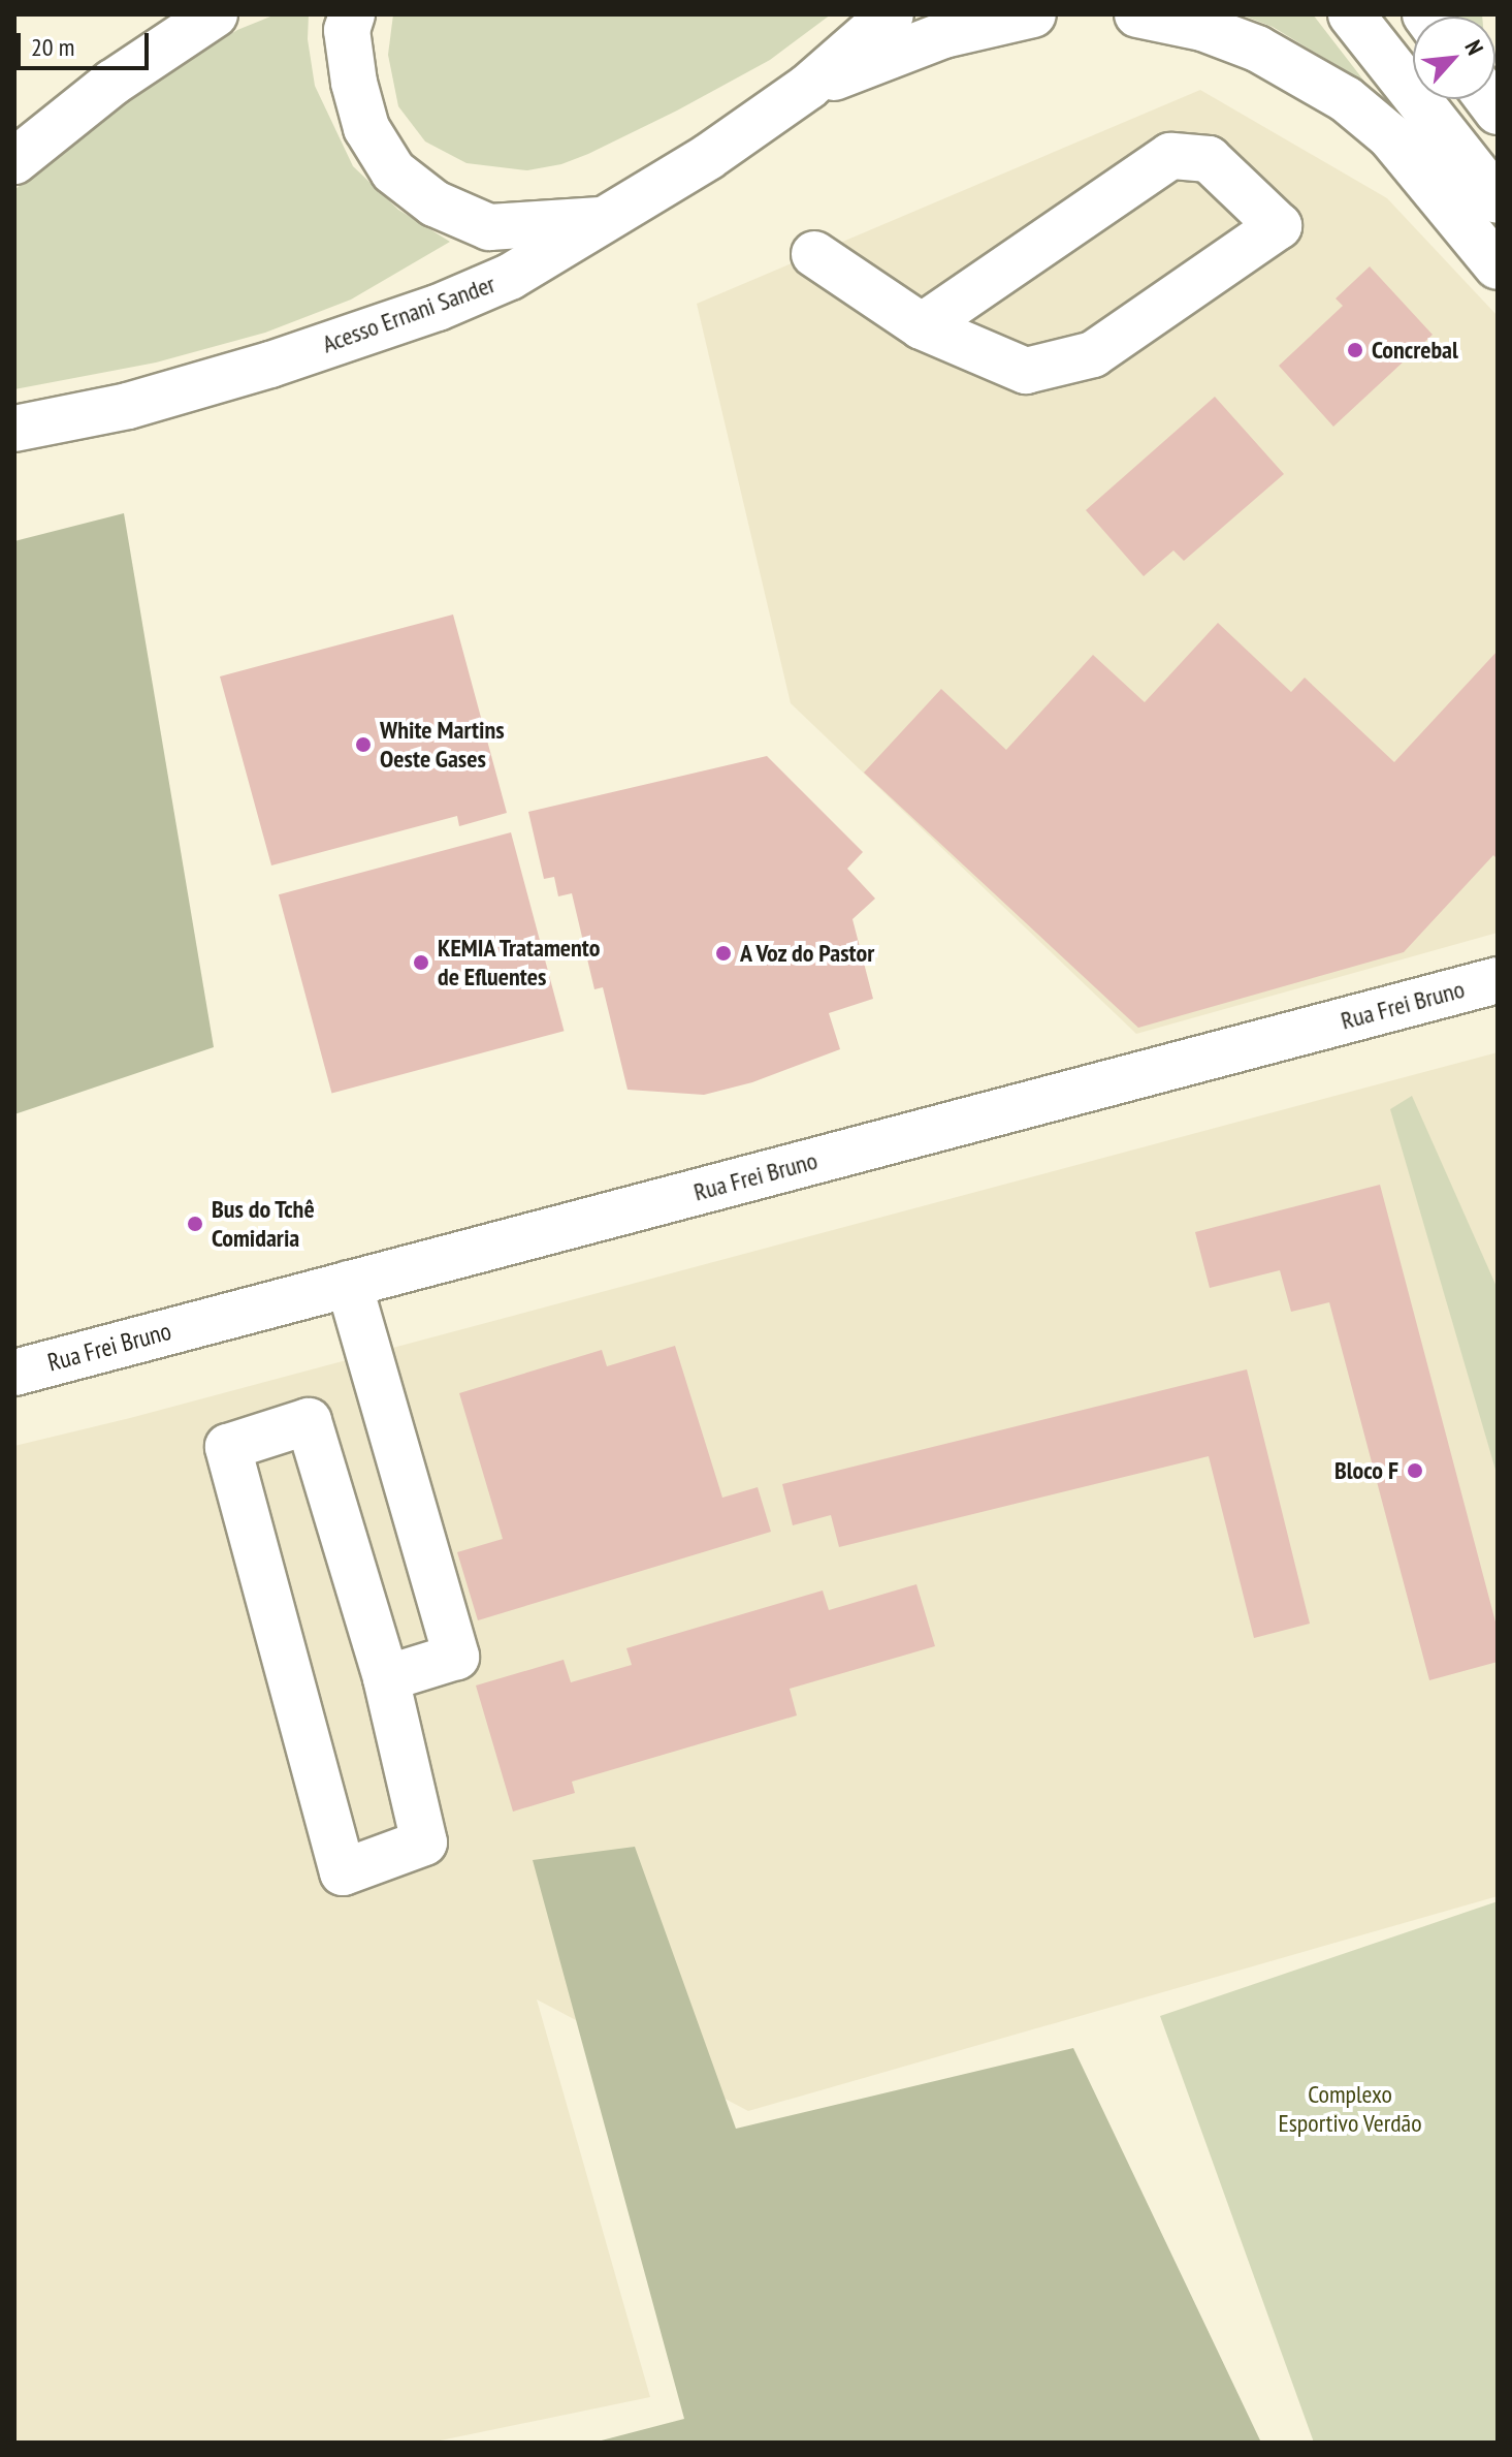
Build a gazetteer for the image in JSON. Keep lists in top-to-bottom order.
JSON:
{
  "streets": {
    "main road": ["Acesso Ernani Sander", "Rua Frei Bruno"]
  },
  "parks": ["Complexo Esportivo Verdão"],
  "places": [
    "Concrebal",
    "White Martins Oeste Gases",
    "A Voz do Pastor",
    "KEMIA Tratamento de Efluentes",
    "Bus do Tchê Comidaria",
    "Bloco F"
  ],
  "scale_bar": "20 m",
  "north": "top right"
}
